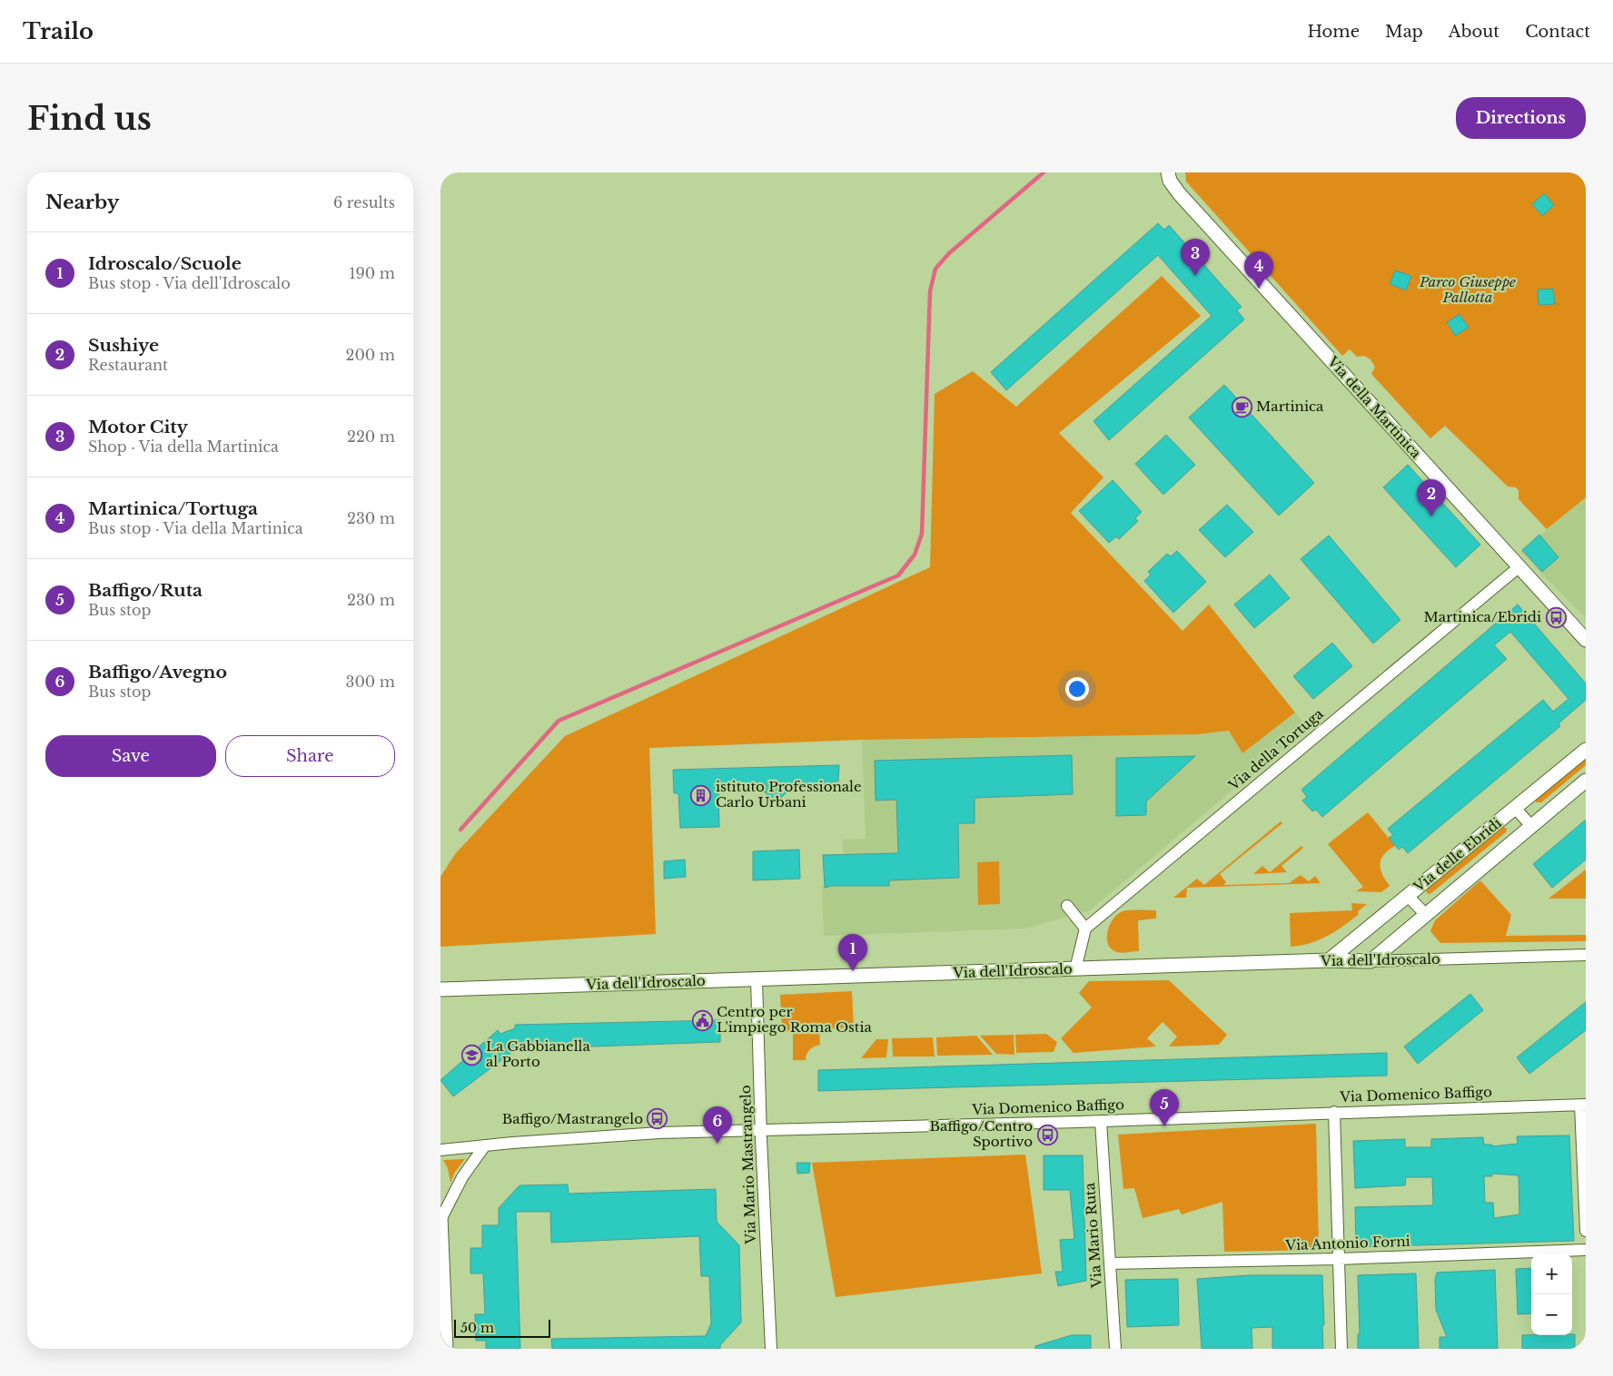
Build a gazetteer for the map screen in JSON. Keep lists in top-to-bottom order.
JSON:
{
  "streets": {
    "street": [
      "Via della Martinica",
      "Via della Tortuga",
      "Via delle Ebridi",
      "Via dell'Idroscalo",
      "Via Domenico Baffigo",
      "Via Mario Mastrangelo",
      "Via Mario Ruta",
      "Via Antonio Forni"
    ]
  },
  "crossings": [
    ["Via della Martinica", "Via della Tortuga"],
    ["Via delle Ebridi", "Via dell'Idroscalo"],
    ["Via dell'Idroscalo", "Via Mario Mastrangelo"],
    ["Via Domenico Baffigo", "Via Mario Mastrangelo"],
    ["Via Domenico Baffigo", "Via Mario Ruta"],
    ["Via Mario Ruta", "Via Antonio Forni"]
  ],
  "parks": ["Parco Giuseppe Pallotta"],
  "places": {
    "cafe": ["Martinica"],
    "bus stop": ["Martinica/Ebridi", "Baffigo/Mastrangelo", "Baffigo/Centro Sportivo"],
    "building": ["istituto Professionale Carlo Urbani"],
    "public building": ["Centro per L'impiego Roma Ostia"],
    "school or university": ["La Gabbianella al Porto"]
  },
  "scale_bar": "50 m",
  "page": {
    "header": "Trailo",
    "nav": [
      "Home",
      "Map",
      "About",
      "Contact"
    ],
    "buttons": [
      "Directions",
      ["Save", "Share"]
    ],
    "title": "Find us",
    "heading": ["Nearby", "6 results"],
    "list": [
      {
        "mark": "1",
        "name": "Idroscalo/Scuole",
        "note": "Bus stop · Via dell'Idroscalo",
        "value": "190 m"
      },
      {
        "mark": "2",
        "name": "Sushiye",
        "note": "Restaurant",
        "value": "200 m"
      },
      {
        "mark": "3",
        "name": "Motor City",
        "note": "Shop · Via della Martinica",
        "value": "220 m"
      },
      {
        "mark": "4",
        "name": "Martinica/Tortuga",
        "note": "Bus stop · Via della Martinica",
        "value": "230 m"
      },
      {
        "mark": "5",
        "name": "Baffigo/Ruta",
        "note": "Bus stop",
        "value": "230 m"
      },
      {
        "mark": "6",
        "name": "Baffigo/Avegno",
        "note": "Bus stop",
        "value": "300 m"
      }
    ],
    "pins": [
      "3",
      "4",
      "2",
      "1",
      "5",
      "6"
    ],
    "map_buttons": ["+", "−"],
    "scale": "50 m"
  }
}
